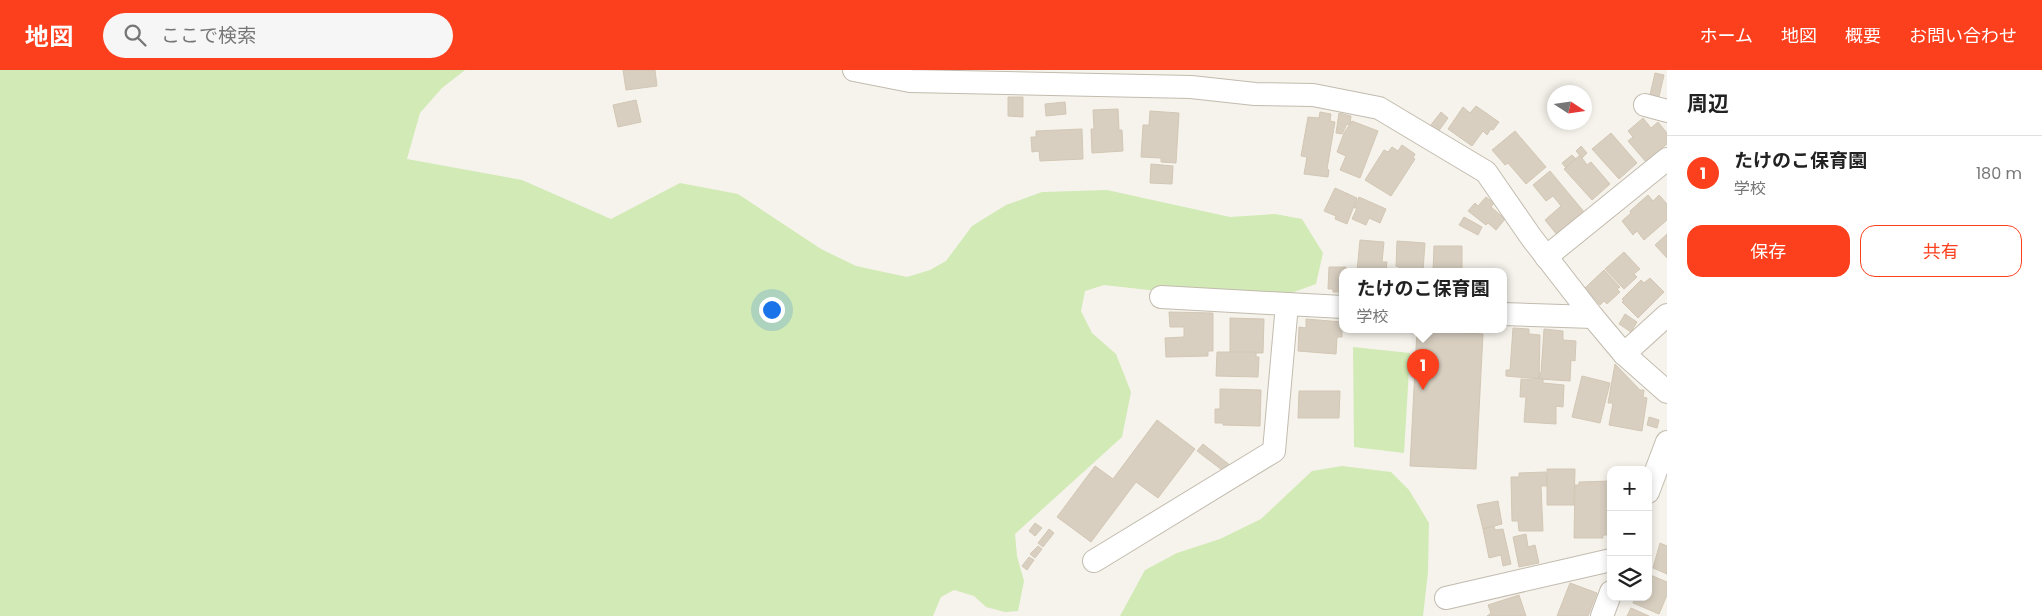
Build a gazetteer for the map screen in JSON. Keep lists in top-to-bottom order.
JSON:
{
  "north": "right",
  "page": {
    "header": "地図",
    "search": "ここで検索",
    "nav": [
      "ホーム",
      "地図",
      "概要",
      "お問い合わせ"
    ],
    "heading": "周辺",
    "list": [
      {
        "mark": "1",
        "name": "たけのこ保育園",
        "note": "学校",
        "value": "180 m"
      }
    ],
    "buttons": ["保存", "共有"],
    "popup": ["たけのこ保育園", "学校"],
    "pins": "1",
    "map_buttons": ["+", "−"]
  }
}
